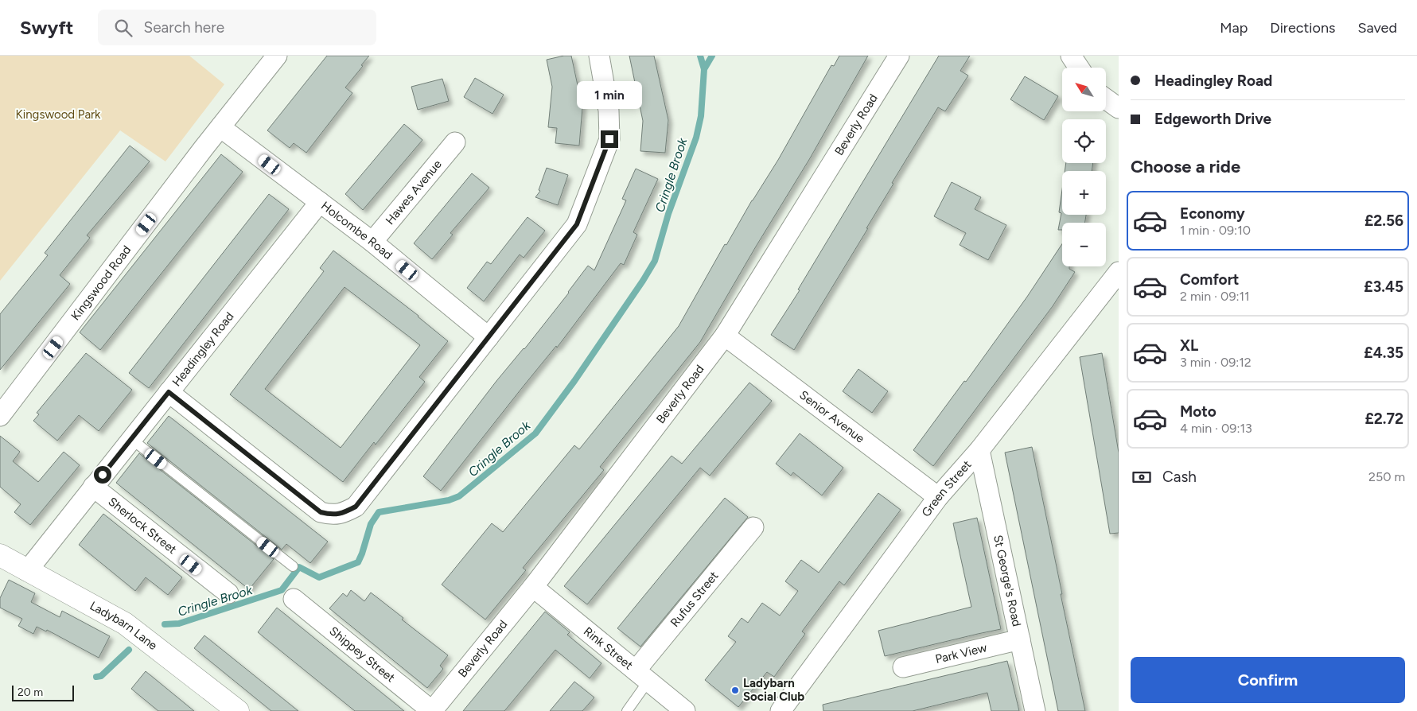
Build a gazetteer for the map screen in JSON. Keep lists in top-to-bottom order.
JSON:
{
  "streets": {
    "street": [
      "Beverly Road",
      "Hawes Avenue",
      "Holcombe Road",
      "Kingswood Road",
      "Headingley Road",
      "Senior Avenue",
      "Green Street",
      "Sherlock Street",
      "St George's Road",
      "Rufus Street",
      "Ladybarn Lane",
      "Rink Street",
      "Park View",
      "Shippey Street"
    ]
  },
  "crossings": [
    ["Beverly Road", "Senior Avenue"],
    ["Beverly Road", "Rink Street"],
    ["Beverly Road", "Shippey Street"],
    ["Hawes Avenue", "Holcombe Road"],
    ["Holcombe Road", "Kingswood Road"],
    ["Holcombe Road", "Headingley Road"],
    ["Headingley Road", "Sherlock Street"],
    ["Headingley Road", "Ladybarn Lane"],
    ["Senior Avenue", "Green Street"],
    ["Green Street", "St George's Road"],
    ["St George's Road", "Park View"],
    ["Rufus Street", "Rink Street"]
  ],
  "water": ["Cringle Brook"],
  "parks": ["Kingswood Park"],
  "places": ["Ladybarn Social Club"],
  "scale_bar": "20 m",
  "north": "top left",
  "page": {
    "header": "Swyft",
    "search": "Search here",
    "nav": ["Map", "Directions", "Saved"],
    "banner": ["Headingley Road", "Edgeworth Drive"],
    "map_buttons": ["+", "−"],
    "bubble": "1 min",
    "heading": "Choose a ride",
    "list": [
      {
        "name": "Economy",
        "note": "1 min · 09:10",
        "value": "£2.56"
      },
      {
        "name": "Comfort",
        "note": "2 min · 09:11",
        "value": "£3.45"
      },
      {
        "name": "XL",
        "note": "3 min · 09:12",
        "value": "£4.35"
      },
      {
        "name": "Moto",
        "note": "4 min · 09:13",
        "value": "£2.72"
      }
    ],
    "pay": ["Cash", "250 m"],
    "buttons": "Confirm",
    "scale": "20 m"
  }
}
